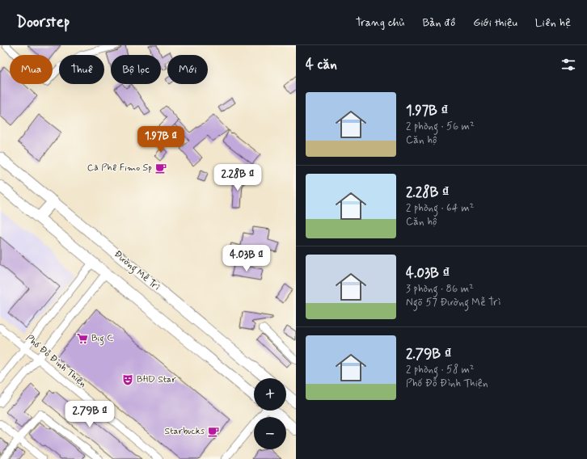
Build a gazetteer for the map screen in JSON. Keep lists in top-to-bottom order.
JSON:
{
  "streets": {
    "main road": ["Đường Mễ Trì"],
    "street": ["Phố Đỗ Đình Thiện"]
  },
  "places": {
    "cafe": ["Cà Phê Fimo Sp", "Starbucks"],
    "supermarket": ["Big C"],
    "theatre": ["BHD Star"]
  },
  "page": {
    "header": "Doorstep",
    "nav": [
      "Trang chủ",
      "Bản đồ",
      "Giới thiệu",
      "Liên hệ"
    ],
    "heading": "4 căn",
    "chip": [
      "Mua",
      "Thuê",
      "Bộ lọc",
      "Mới"
    ],
    "list": [
      {
        "name": "1.97B ₫",
        "note": "2 phòng · 56 m² · Căn hộ"
      },
      {
        "name": "2.28B ₫",
        "note": "2 phòng · 64 m² · Căn hộ"
      },
      {
        "name": "4.03B ₫",
        "note": "3 phòng · 86 m² · Ngõ 57 Đường Mễ Trì"
      },
      {
        "name": "2.79B ₫",
        "note": "2 phòng · 58 m² · Phố Đỗ Đình Thiện"
      }
    ],
    "price": [
      "1.97B ₫",
      "2.28B ₫",
      "4.03B ₫",
      "2.79B ₫"
    ],
    "map_buttons": ["+", "−"]
  }
}
